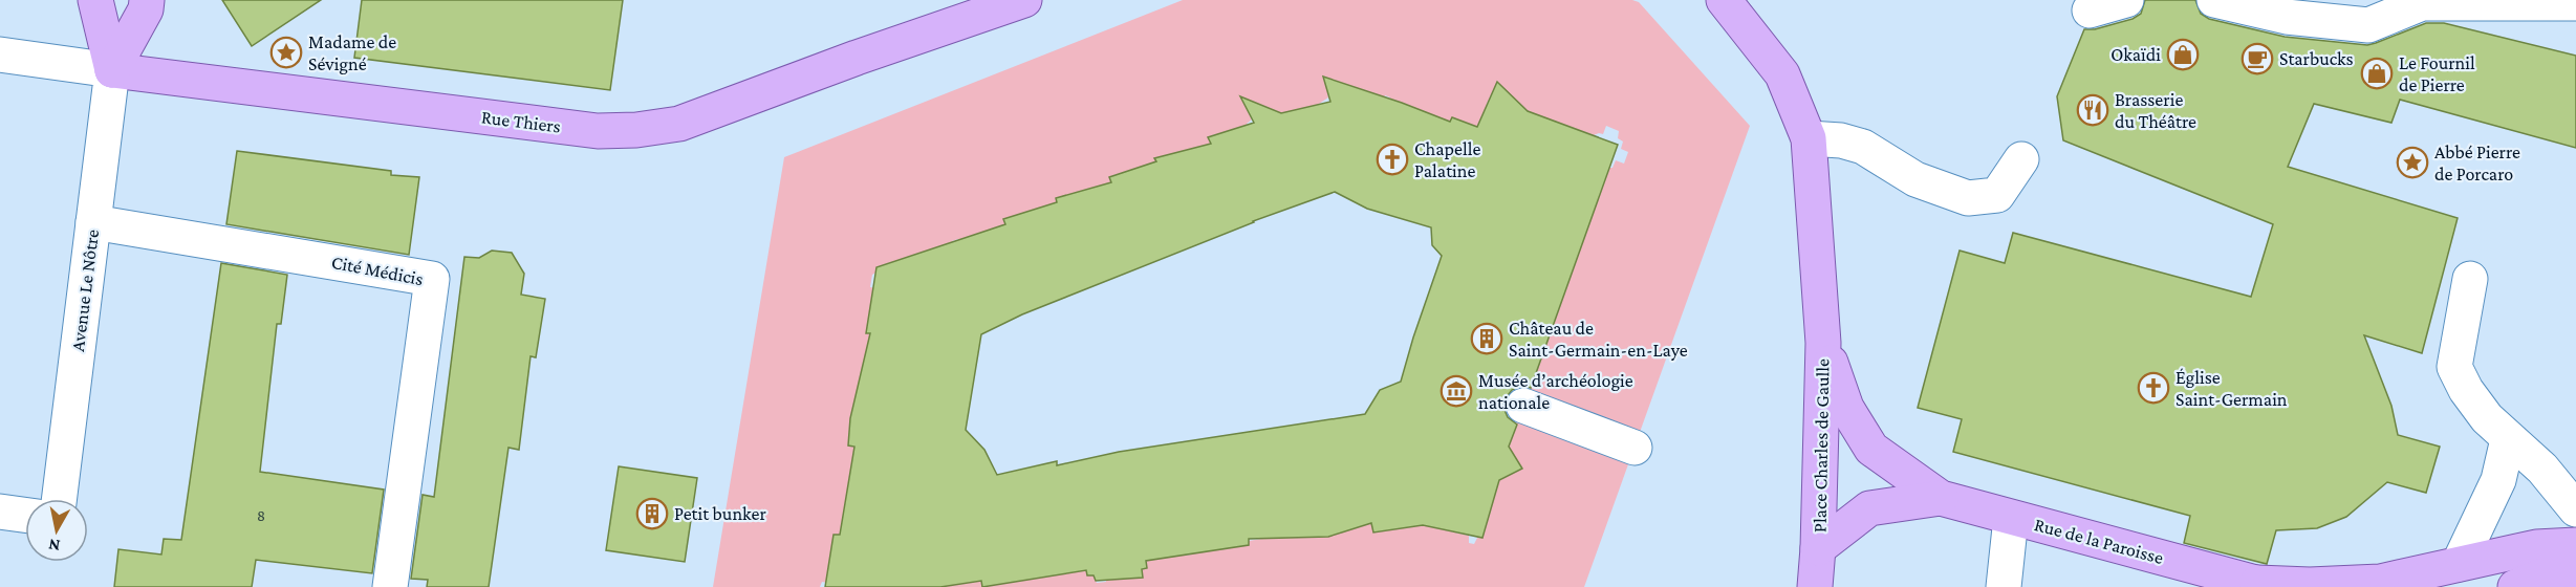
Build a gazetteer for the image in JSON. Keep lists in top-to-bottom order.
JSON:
{
  "streets": {
    "main road": ["Rue Thiers", "Place Charles de Gaulle", "Rue de la Paroisse"],
    "street": ["Cité Médicis", "Avenue Le Nôtre"]
  },
  "crossings": [
    ["Rue Thiers", "Avenue Le Nôtre"],
    ["Cité Médicis", "Avenue Le Nôtre"],
    ["Place Charles de Gaulle", "Rue de la Paroisse"]
  ],
  "places": {
    "place": ["Madame de Sévigné", "Abbé Pierre de Porcaro"],
    "shop": ["Okaïdi", "Le Fournil de Pierre"],
    "cafe": ["Starbucks"],
    "restaurant": ["Brasserie du Théâtre"],
    "church": ["Chapelle Palatine", "Église Saint-Germain"],
    "building": ["Château de Saint-Germain-en-Laye", "Petit bunker"],
    "museum": ["Musée d’archéologie nationale"]
  },
  "house_numbers": ["8"],
  "north": "bottom"
}
